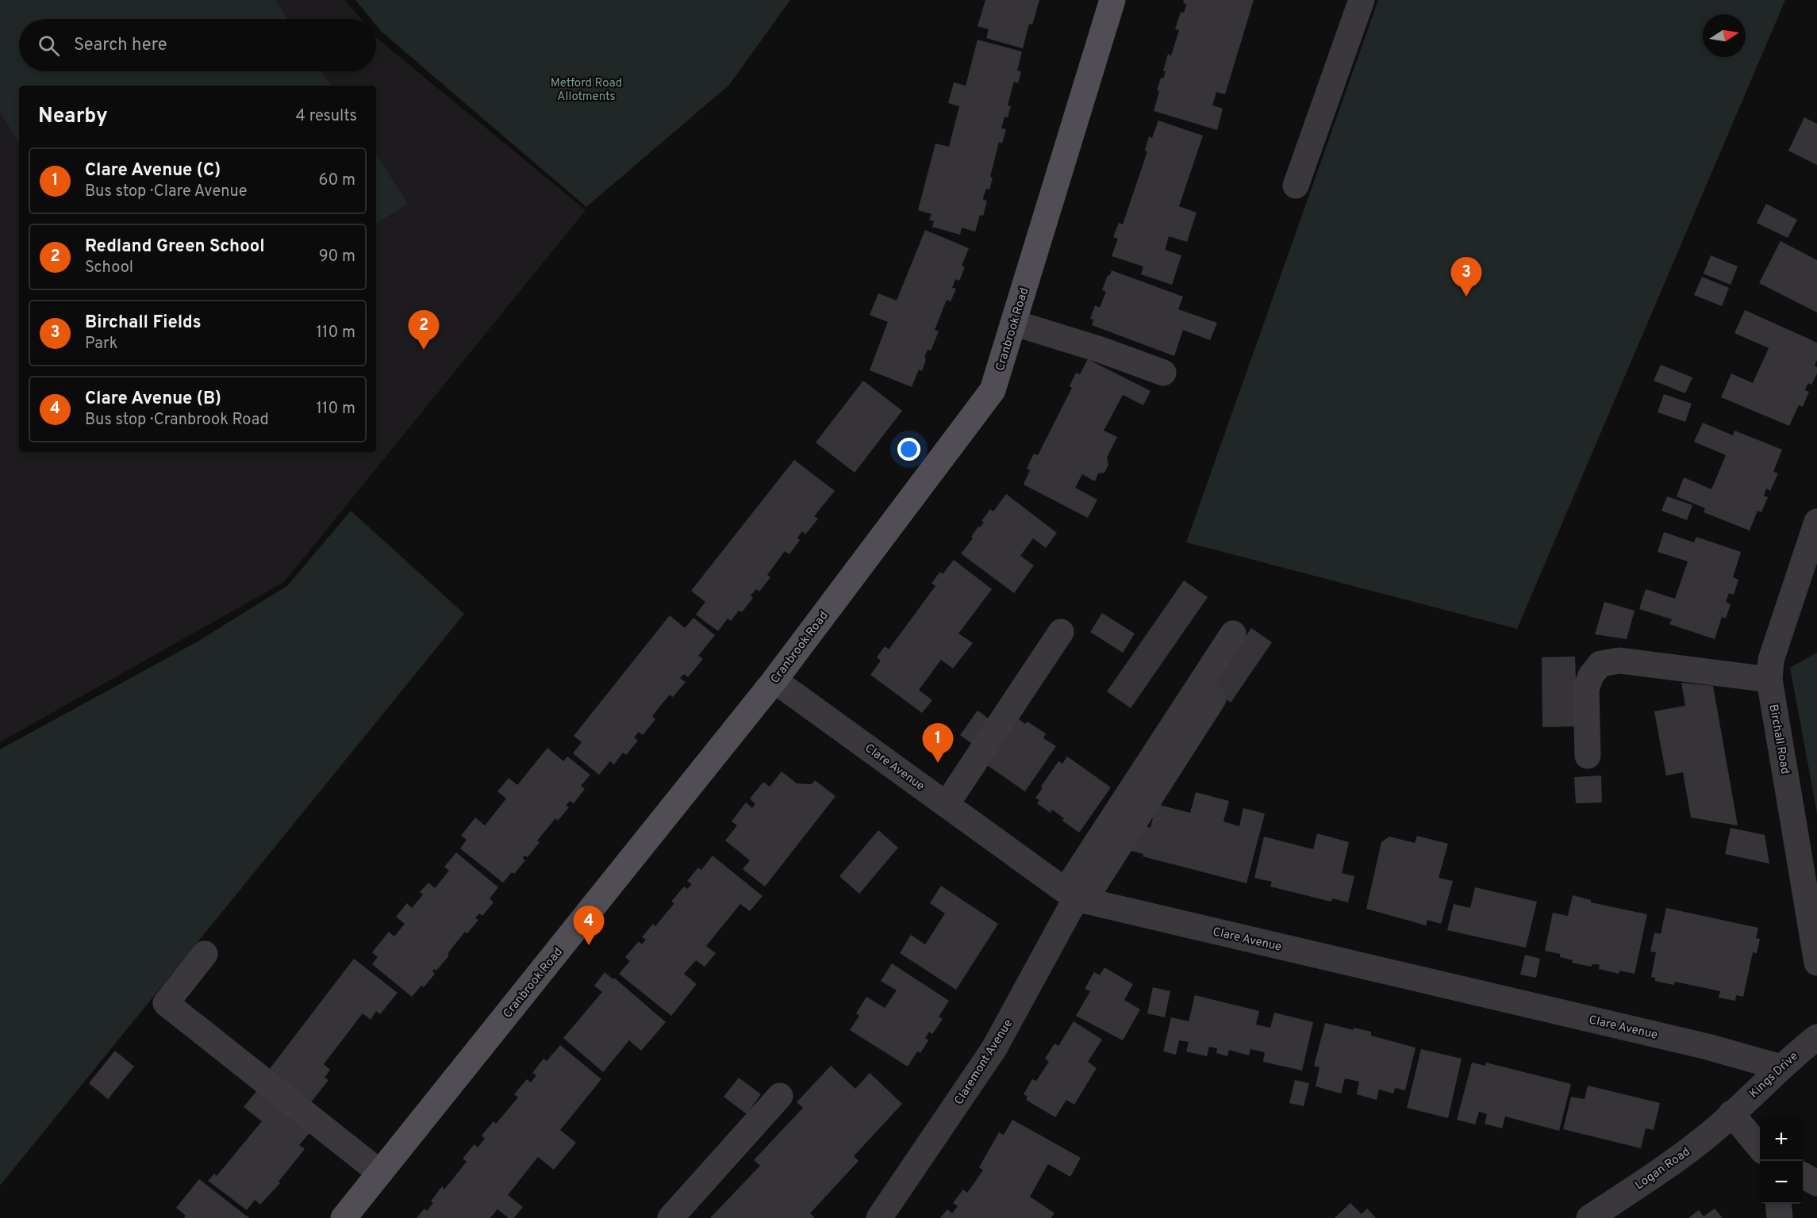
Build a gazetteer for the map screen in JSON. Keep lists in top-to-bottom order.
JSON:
{
  "streets": {
    "main road": ["Cranbrook Road"],
    "street": [
      "Birchall Road",
      "Clare Avenue",
      "Claremont Avenue",
      "Kings Drive",
      "Logan Road"
    ]
  },
  "crossings": [
    ["Cranbrook Road", "Clare Avenue"],
    ["Clare Avenue", "Claremont Avenue"],
    ["Clare Avenue", "Kings Drive"],
    ["Kings Drive", "Logan Road"]
  ],
  "parks": ["Metford Road Allotments"],
  "north": "right",
  "page": {
    "search": "Search here",
    "heading": ["Nearby", "4 results"],
    "list": [
      {
        "mark": "1",
        "name": "Clare Avenue (C)",
        "note": "Bus stop · Clare Avenue",
        "value": "60 m"
      },
      {
        "mark": "2",
        "name": "Redland Green School",
        "note": "School",
        "value": "90 m"
      },
      {
        "mark": "3",
        "name": "Birchall Fields",
        "note": "Park",
        "value": "110 m"
      },
      {
        "mark": "4",
        "name": "Clare Avenue (B)",
        "note": "Bus stop · Cranbrook Road",
        "value": "110 m"
      }
    ],
    "pins": [
      "3",
      "2",
      "1",
      "4"
    ],
    "map_buttons": ["+", "−"]
  }
}
